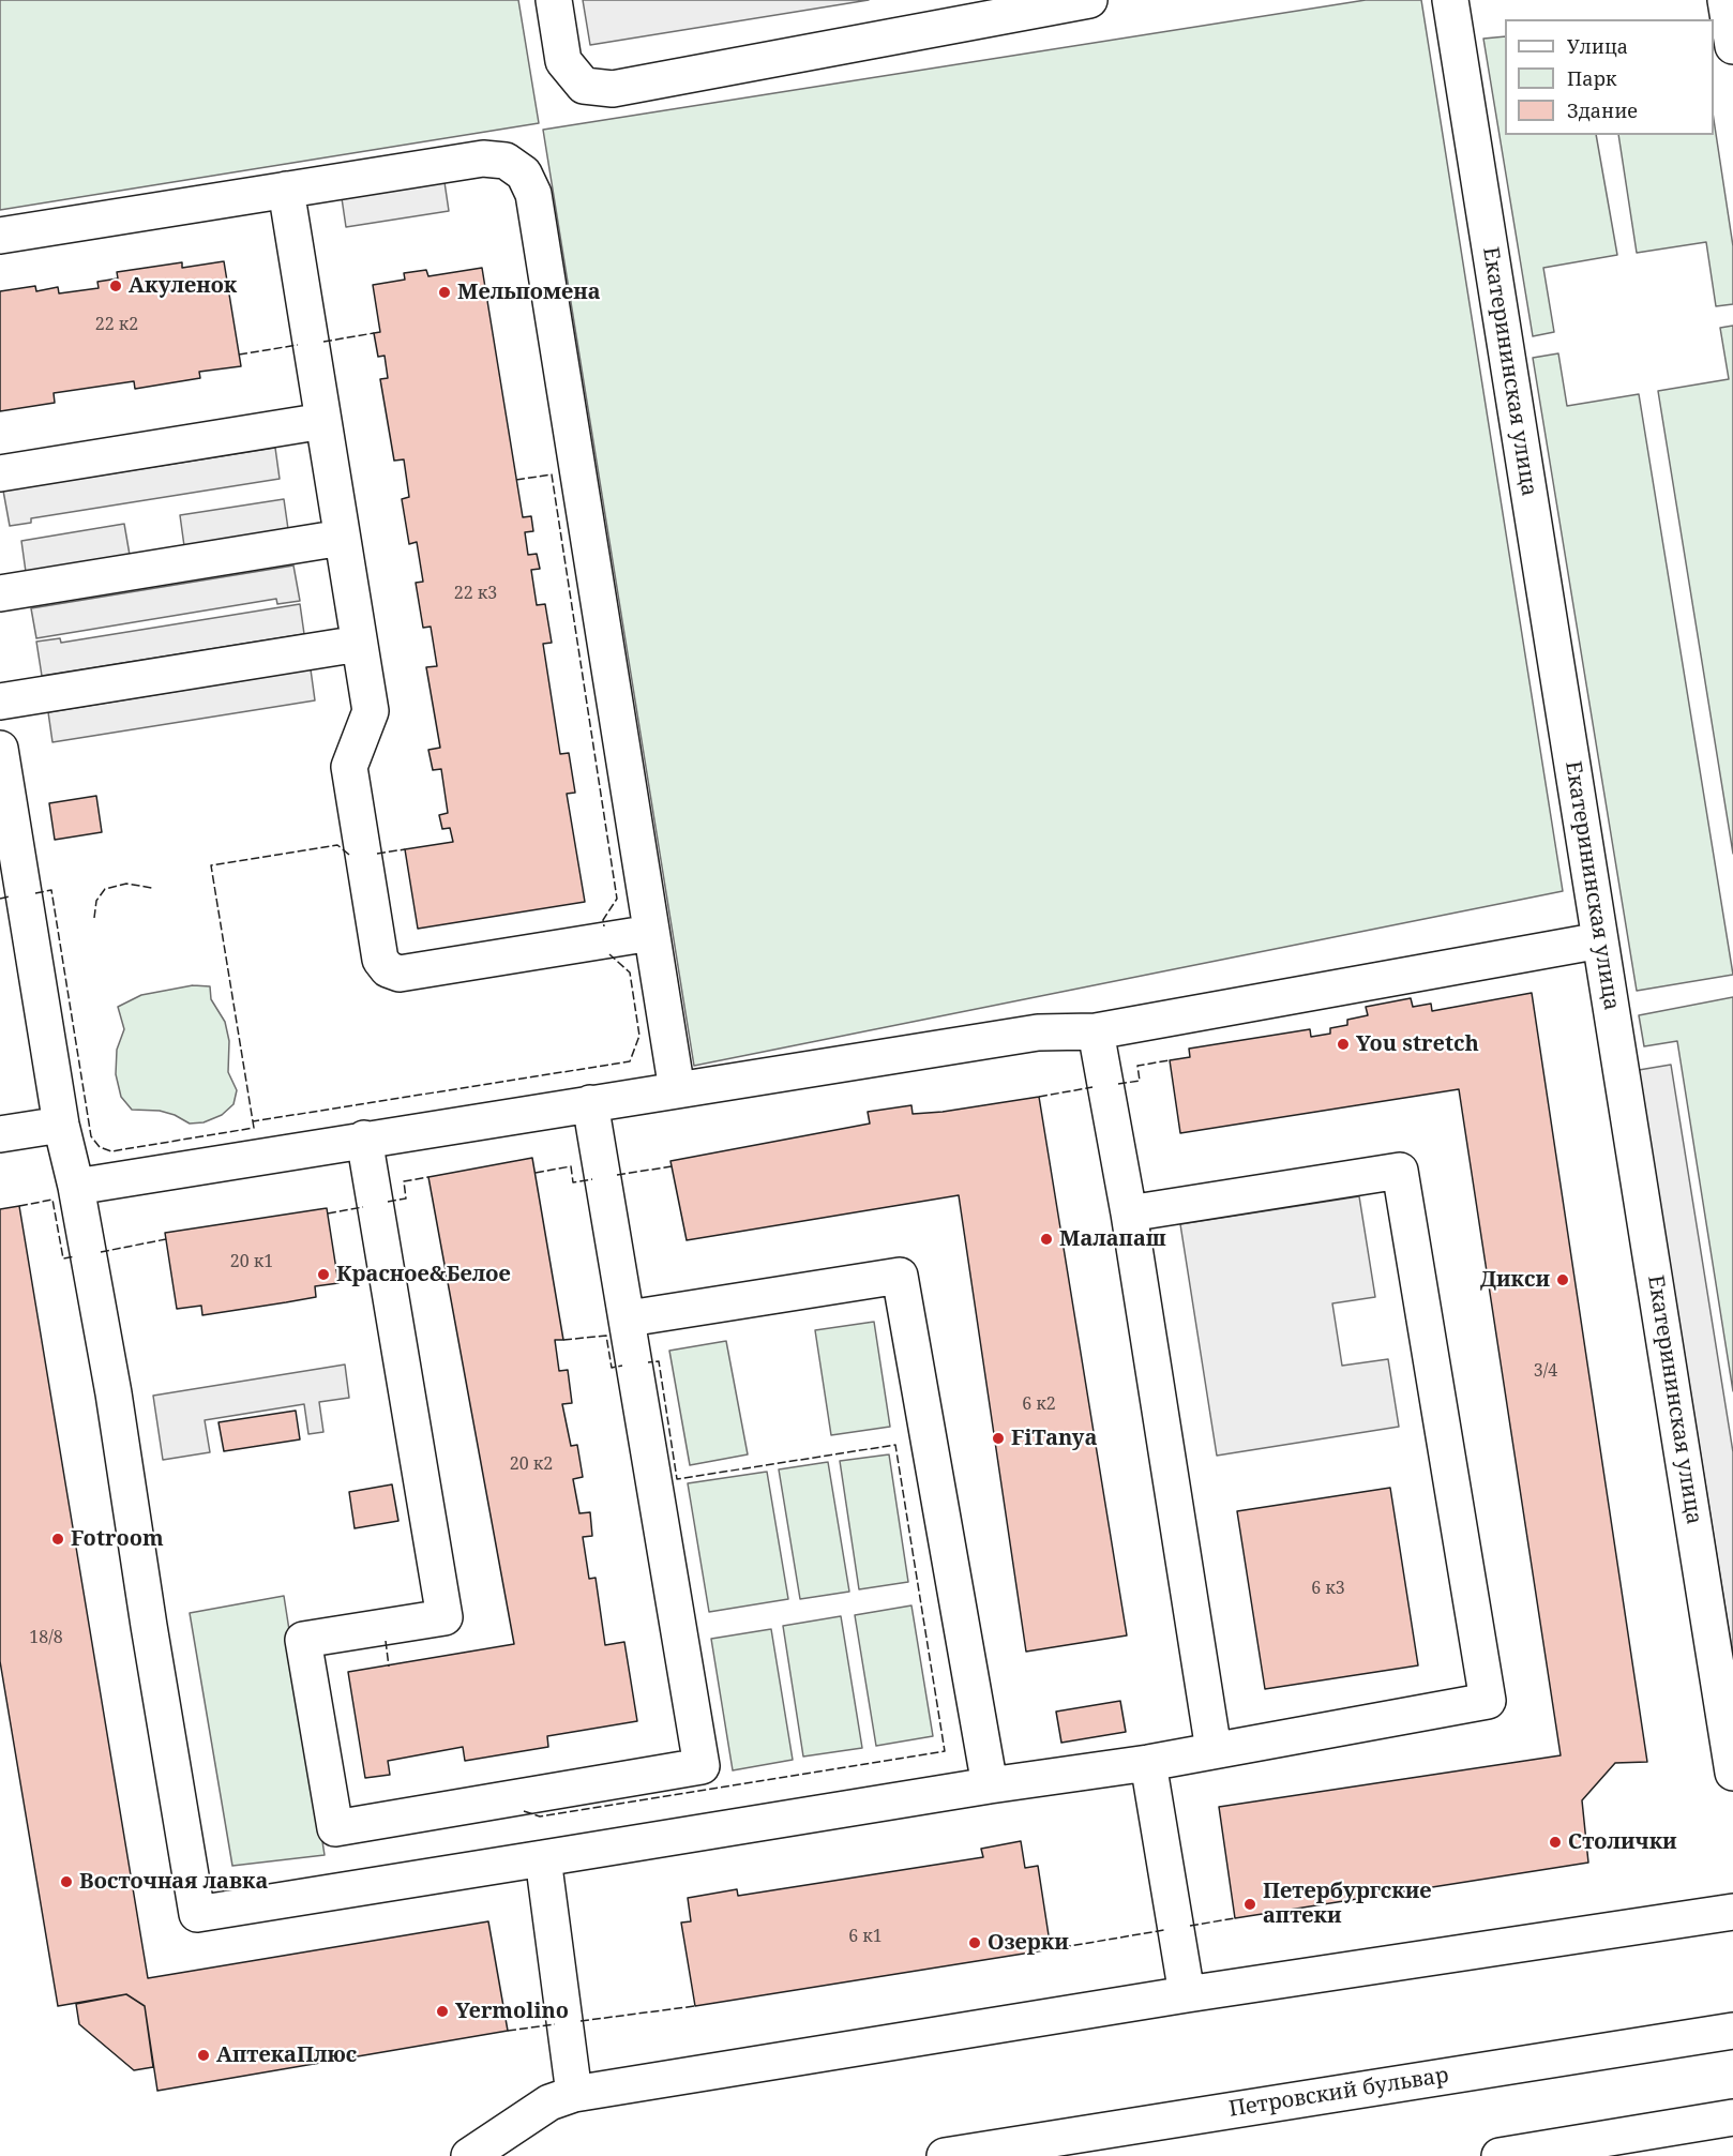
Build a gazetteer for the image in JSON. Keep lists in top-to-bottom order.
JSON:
{
  "streets": {
    "street": ["Екатерининская улица", "Петровский бульвар"]
  },
  "places": [
    "Акуленок",
    "Мельпомена",
    "You stretch",
    "Малапаш",
    "Красное&Белое",
    "Дикси",
    "FiTanya",
    "Fotroom",
    "Столички",
    "Восточная лавка",
    "Петербургские аптеки",
    "Озерки",
    "Yermolino",
    "АптекаПлюс"
  ],
  "house_numbers": [
    "22 к2",
    "22 к3",
    "20 к1",
    "3/4",
    "6 к2",
    "20 к2",
    "6 к3",
    "18/8",
    "6 к1"
  ],
  "legend": ["Улица", "Парк", "Здание"]
}
